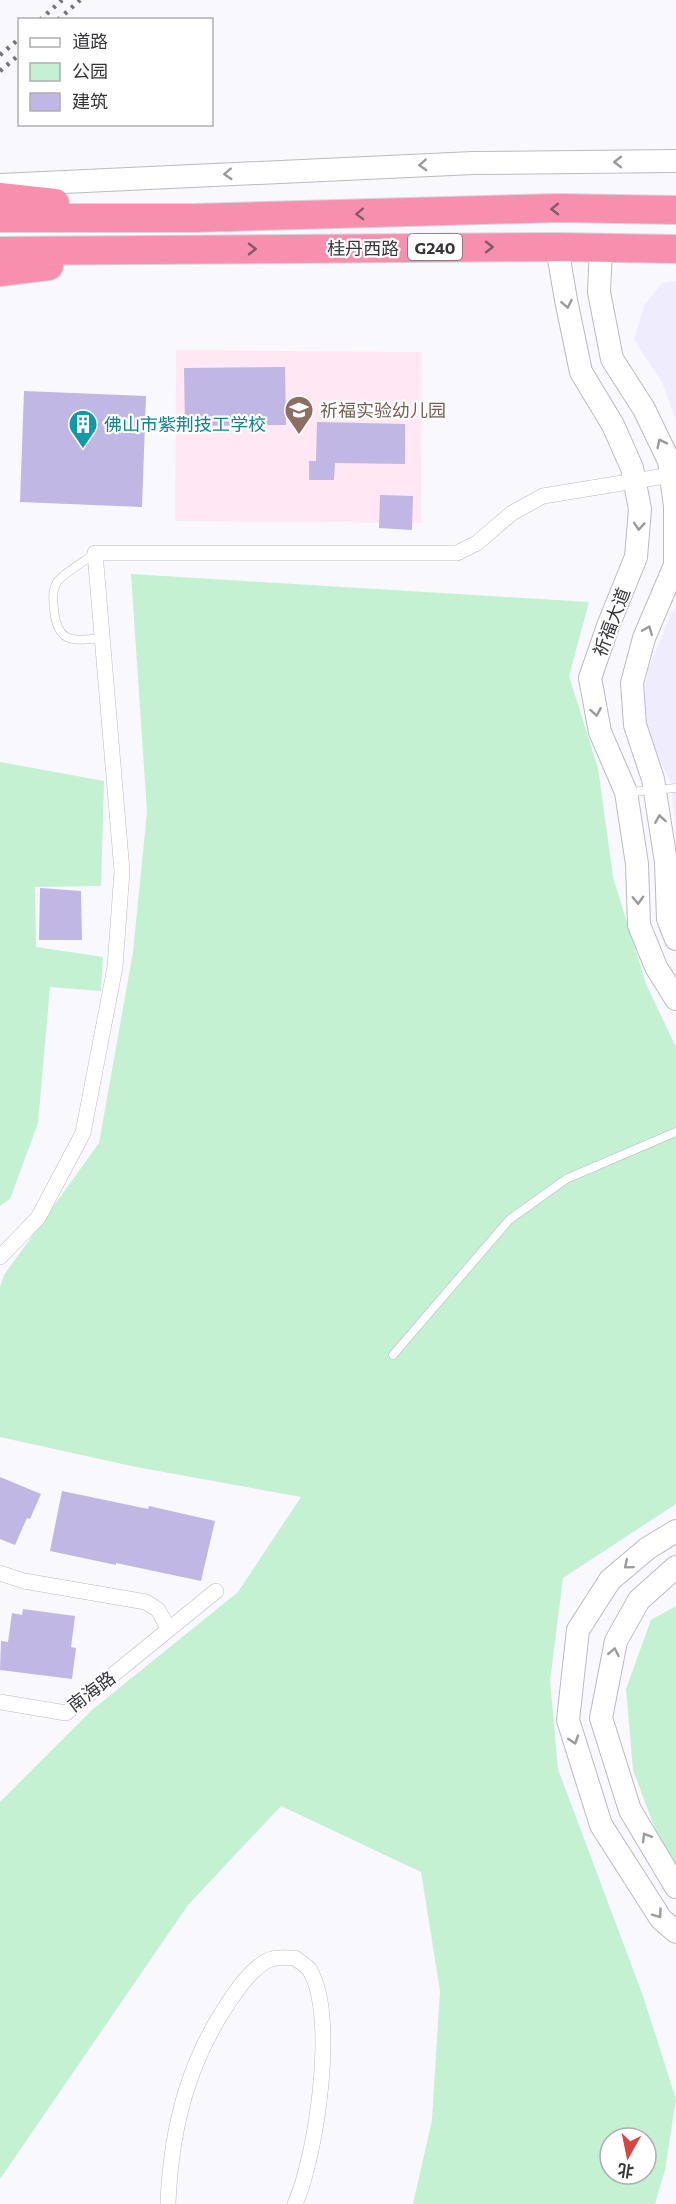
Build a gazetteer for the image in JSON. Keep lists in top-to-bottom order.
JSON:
{
  "streets": {
    "highway": ["G240", "桂丹西路"],
    "street": ["祈福大道", "南海路"]
  },
  "crossings": [
    ["G240", "桂丹西路"],
    ["桂丹西路", "祈福大道"]
  ],
  "places": {
    "school or university": ["祈福实验幼儿园"],
    "building": ["佛山市紫荆技工学校"]
  },
  "legend": ["道路", "公园", "建筑"],
  "north": "bottom"
}
